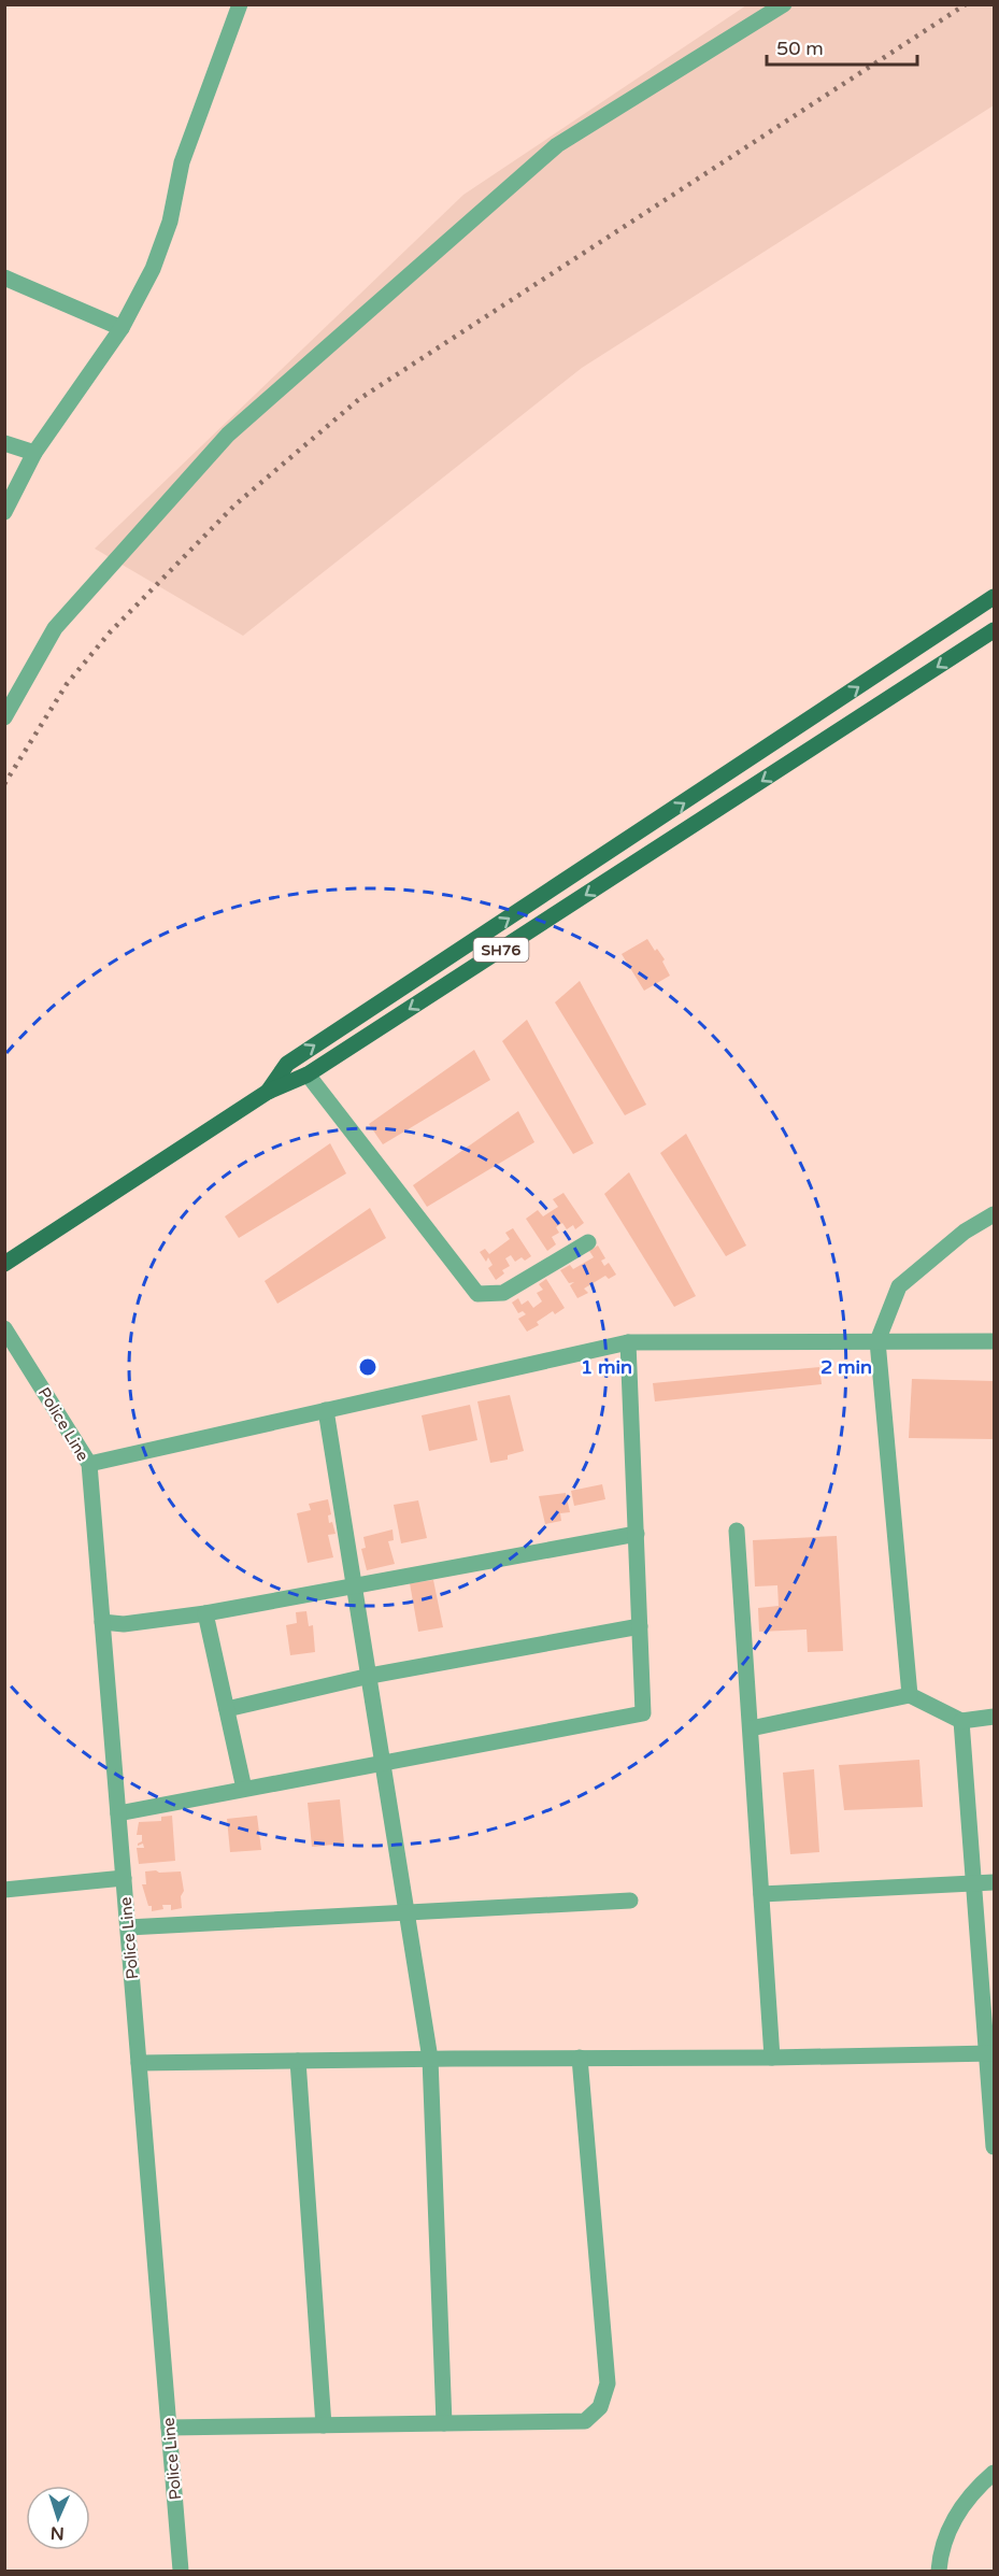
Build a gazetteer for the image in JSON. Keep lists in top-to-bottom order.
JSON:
{
  "streets": {
    "main road": ["SH76"],
    "street": ["Police Line"]
  },
  "scale_bar": "50 m",
  "north": "bottom",
  "rings": ["1 min", "2 min"]
}
